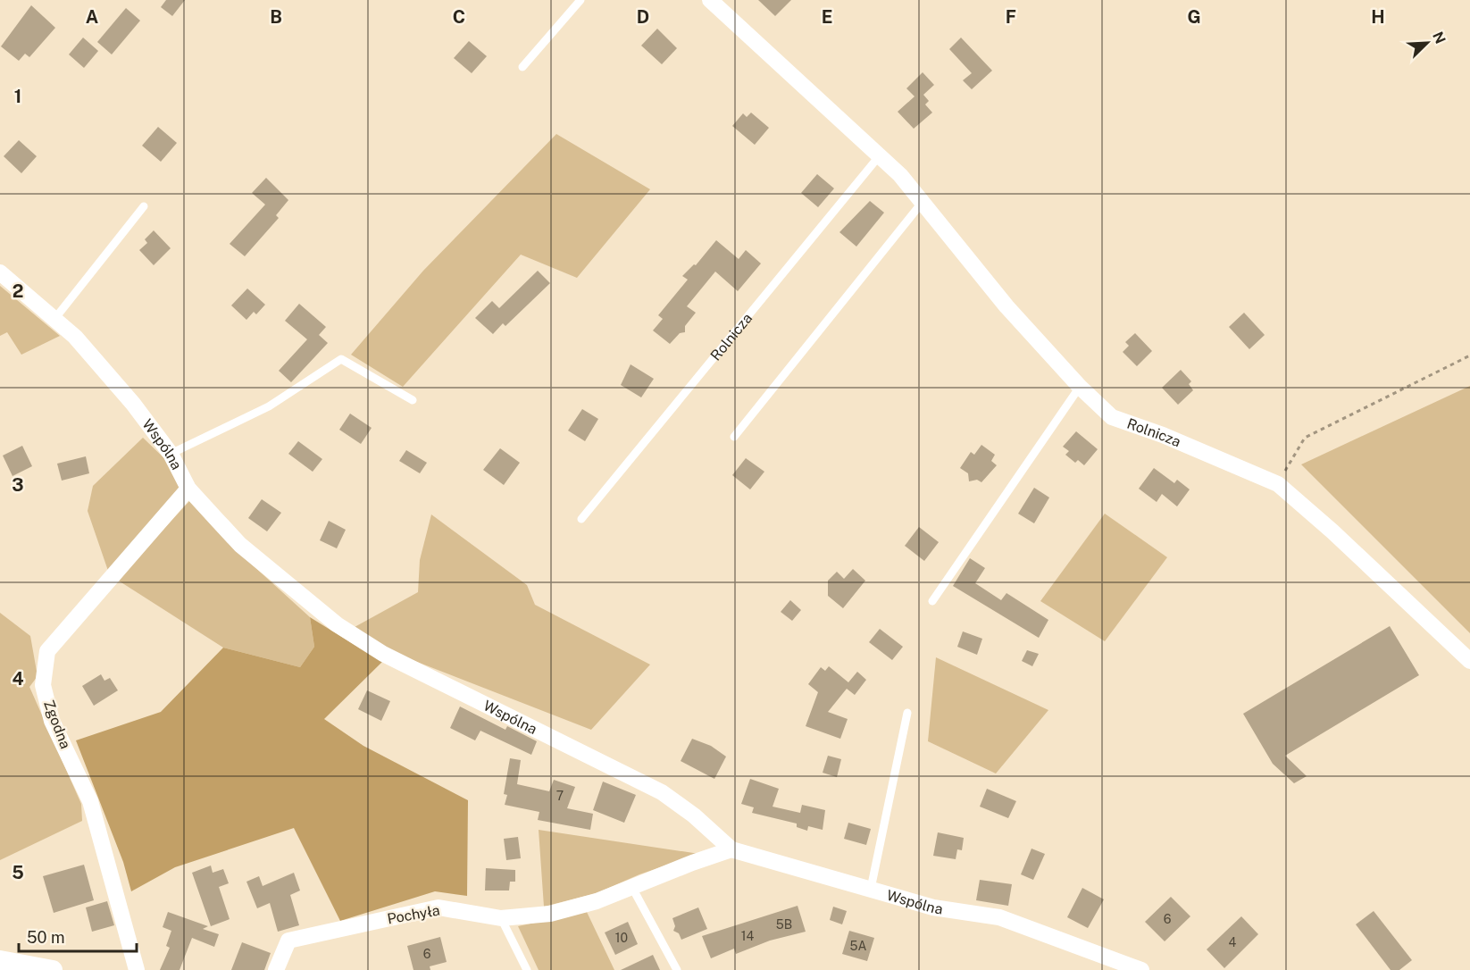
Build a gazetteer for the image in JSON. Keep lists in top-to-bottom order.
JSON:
{
  "streets": {
    "street": [
      "Rolnicza",
      "Wspólna",
      "Zgodna",
      "Pochyła"
    ]
  },
  "crossings": [
    ["Wspólna", "Zgodna"],
    ["Wspólna", "Pochyła"]
  ],
  "house_numbers": [
    "7",
    "6",
    "5B",
    "14",
    "10",
    "4",
    "5A",
    "6"
  ],
  "scale_bar": "50 m",
  "north": "top right",
  "grid": {
    "columns": [
      "A",
      "B",
      "C",
      "D",
      "E",
      "F",
      "G",
      "H"
    ],
    "rows": [
      "1",
      "2",
      "3",
      "4",
      "5"
    ]
  }
}
